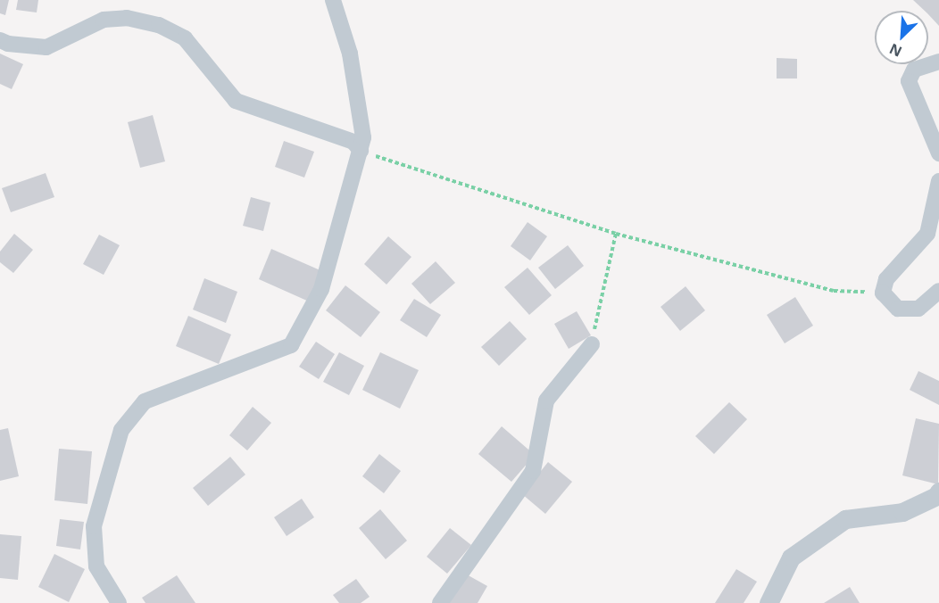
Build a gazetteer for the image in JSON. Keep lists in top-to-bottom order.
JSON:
{
  "north": "bottom left"
}
